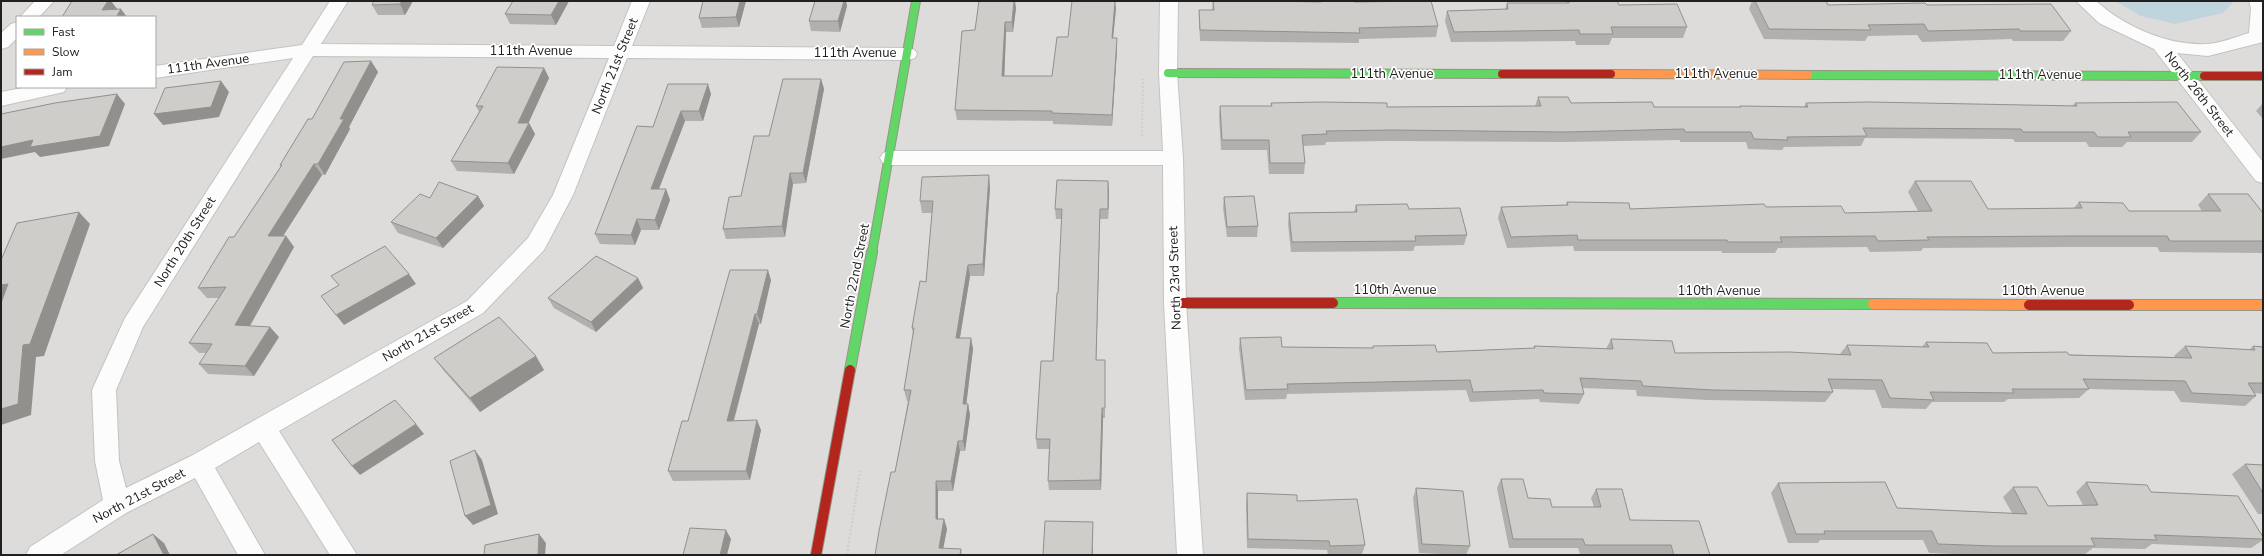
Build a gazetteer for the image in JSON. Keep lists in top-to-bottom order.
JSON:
{
  "streets": {
    "street": [
      "111th Avenue",
      "North 21st Street",
      "North 26th Street",
      "North 20th Street",
      "North 22nd Street",
      "North 23rd Street",
      "110th Avenue"
    ]
  },
  "crossings": [
    ["111th Avenue", "North 21st Street"],
    ["111th Avenue", "North 26th Street"],
    ["111th Avenue", "North 20th Street"],
    ["111th Avenue", "North 22nd Street"],
    ["111th Avenue", "North 23rd Street"],
    ["North 21st Street", "North 20th Street"],
    ["North 23rd Street", "110th Avenue"]
  ],
  "legend": ["Fast", "Slow", "Jam"]
}
